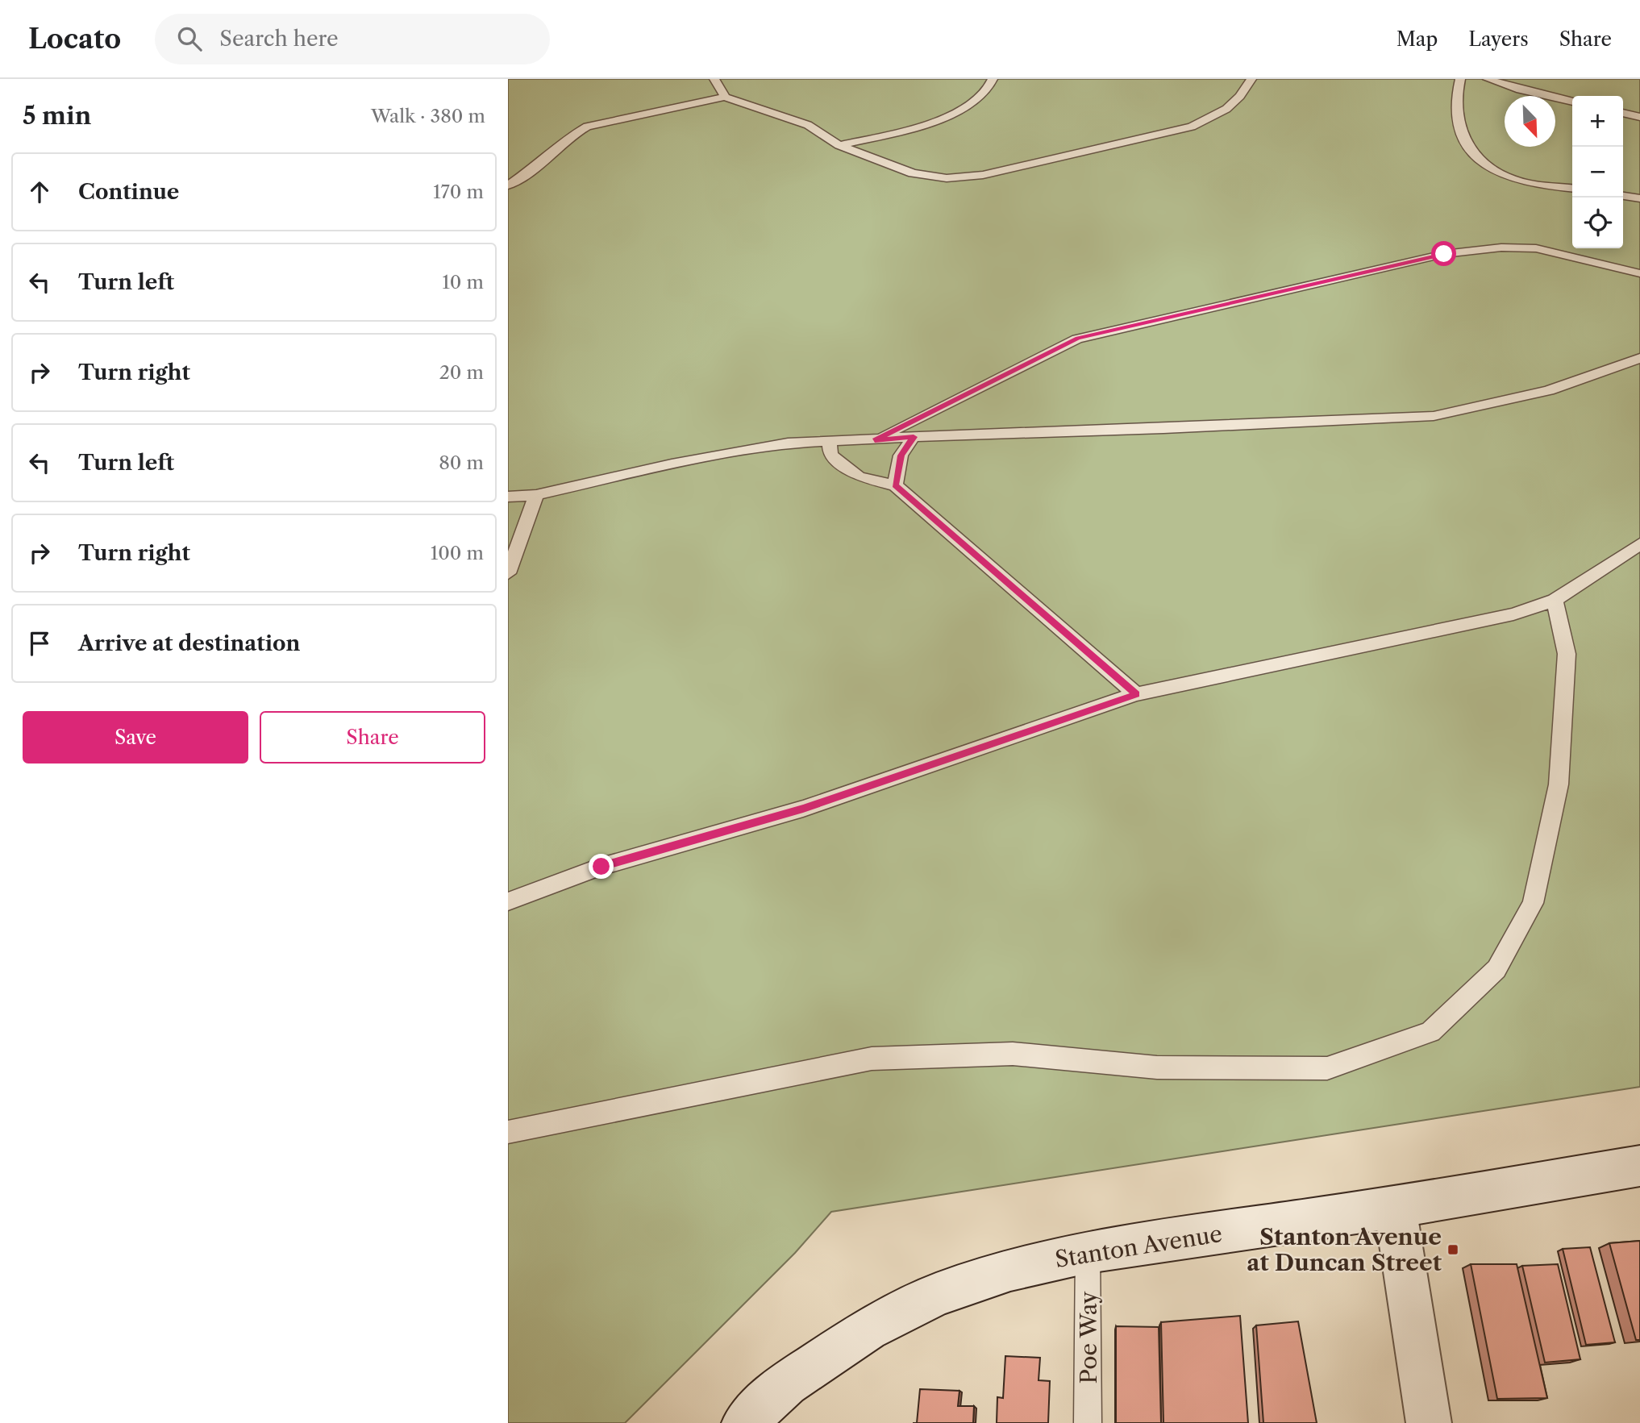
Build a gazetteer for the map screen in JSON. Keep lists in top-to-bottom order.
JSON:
{
  "streets": {
    "street": ["Stanton Avenue"],
    "lane": ["Poe Way"]
  },
  "crossings": [
    ["Stanton Avenue", "Poe Way"]
  ],
  "places": {
    "transit": ["Stanton Avenue at Duncan Street"]
  },
  "north": "bottom right",
  "page": {
    "header": "Locato",
    "search": "Search here",
    "nav": ["Map", "Layers", "Share"],
    "heading": ["5 min", "Walk · 380 m"],
    "map_buttons": ["+", "−"],
    "list": [
      ["Continue", "170 m"],
      ["Turn left", "10 m"],
      ["Turn right", "20 m"],
      ["Turn left", "80 m"],
      ["Turn right", "100 m"],
      "Arrive at destination"
    ],
    "buttons": ["Save", "Share"]
  }
}
